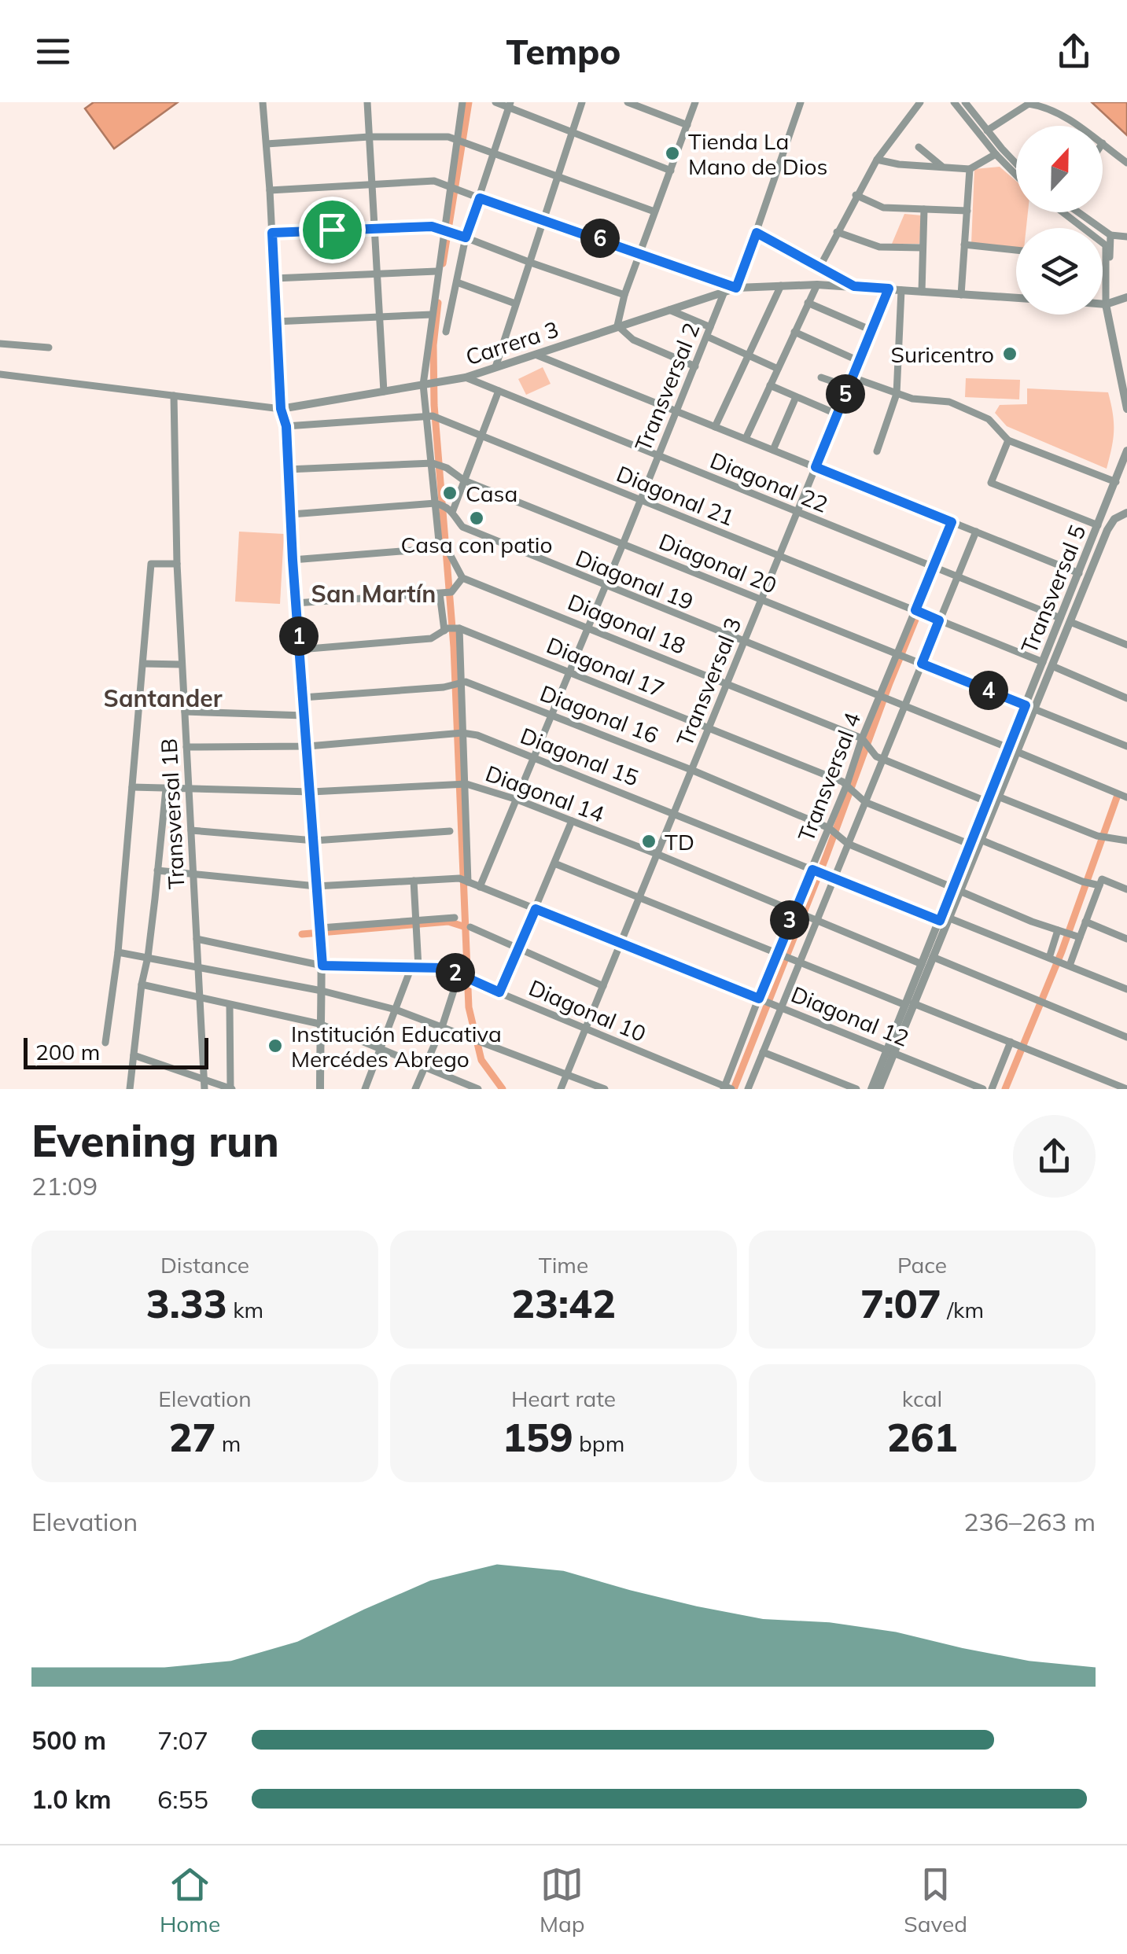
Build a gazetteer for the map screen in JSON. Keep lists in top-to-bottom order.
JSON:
{
  "streets": {
    "street": [
      "Carrera 3",
      "Transversal 2",
      "Diagonal 22",
      "Diagonal 21",
      "Diagonal 20",
      "Diagonal 19",
      "Transversal 5",
      "Diagonal 18",
      "Diagonal 17",
      "Transversal 3",
      "Diagonal 16",
      "Diagonal 15",
      "Transversal 4",
      "Diagonal 14",
      "Transversal 1B",
      "Diagonal 10",
      "Diagonal 12"
    ]
  },
  "crossings": [
    ["Carrera 3", "Transversal 2"],
    ["Carrera 3", "Diagonal 22"],
    ["Carrera 3", "Transversal 3"],
    ["Carrera 3", "Transversal 1B"],
    ["Transversal 2", "Diagonal 22"],
    ["Transversal 2", "Diagonal 21"],
    ["Transversal 2", "Diagonal 20"],
    ["Transversal 2", "Diagonal 19"],
    ["Transversal 2", "Diagonal 18"],
    ["Transversal 2", "Diagonal 17"],
    ["Transversal 2", "Diagonal 16"],
    ["Transversal 2", "Diagonal 15"],
    ["Transversal 2", "Diagonal 14"],
    ["Transversal 2", "Diagonal 12"],
    ["Diagonal 22", "Transversal 5"],
    ["Diagonal 22", "Transversal 3"],
    ["Diagonal 22", "Transversal 4"],
    ["Diagonal 21", "Transversal 5"],
    ["Diagonal 21", "Transversal 3"],
    ["Diagonal 21", "Transversal 4"],
    ["Diagonal 20", "Transversal 5"],
    ["Diagonal 20", "Transversal 3"],
    ["Diagonal 20", "Transversal 4"],
    ["Diagonal 19", "Transversal 5"],
    ["Diagonal 19", "Transversal 3"],
    ["Diagonal 19", "Transversal 4"],
    ["Transversal 5", "Diagonal 18"],
    ["Transversal 5", "Diagonal 17"],
    ["Transversal 5", "Diagonal 16"],
    ["Transversal 5", "Diagonal 15"],
    ["Transversal 5", "Diagonal 14"],
    ["Transversal 5", "Diagonal 12"],
    ["Diagonal 18", "Transversal 3"],
    ["Diagonal 18", "Transversal 4"],
    ["Diagonal 17", "Transversal 3"],
    ["Diagonal 17", "Transversal 4"],
    ["Transversal 3", "Diagonal 16"],
    ["Transversal 3", "Diagonal 15"],
    ["Transversal 3", "Diagonal 14"],
    ["Transversal 3", "Diagonal 10"],
    ["Transversal 3", "Diagonal 12"],
    ["Diagonal 16", "Transversal 4"],
    ["Diagonal 15", "Transversal 4"],
    ["Diagonal 15", "Transversal 1B"],
    ["Transversal 4", "Diagonal 14"],
    ["Transversal 4", "Diagonal 10"],
    ["Transversal 4", "Diagonal 12"],
    ["Diagonal 14", "Transversal 1B"],
    ["Transversal 1B", "Diagonal 10"],
    ["Transversal 1B", "Diagonal 12"]
  ],
  "districts": ["San Martín", "Santander"],
  "places": [
    "Tienda La Mano de Dios",
    "Suricentro",
    "Casa",
    "Casa con patio",
    "TD",
    "Institución Educativa Mercédes Abrego"
  ],
  "scale_bar": "200 m",
  "north": "top",
  "page": {
    "header": "Tempo",
    "pins": [
      "6",
      "5",
      "1",
      "4",
      "3",
      "2"
    ],
    "scale": "200 m",
    "heading": ["Evening run", "21:09"],
    "stats": [
      ["Distance", "3.33 km"],
      ["Time", "23:42"],
      ["Pace", "7:07 /km"],
      ["Elevation", "27 m"],
      ["Heart rate", "159 bpm"],
      ["kcal", "261"]
    ],
    "chart": ["Elevation", "236–263 m"],
    "list": [
      {
        "name": "500 m",
        "note": "7:07"
      },
      {
        "name": "1.0 km",
        "note": "6:55"
      }
    ],
    "tabs": ["Home", "Map", "Saved"]
  }
}
